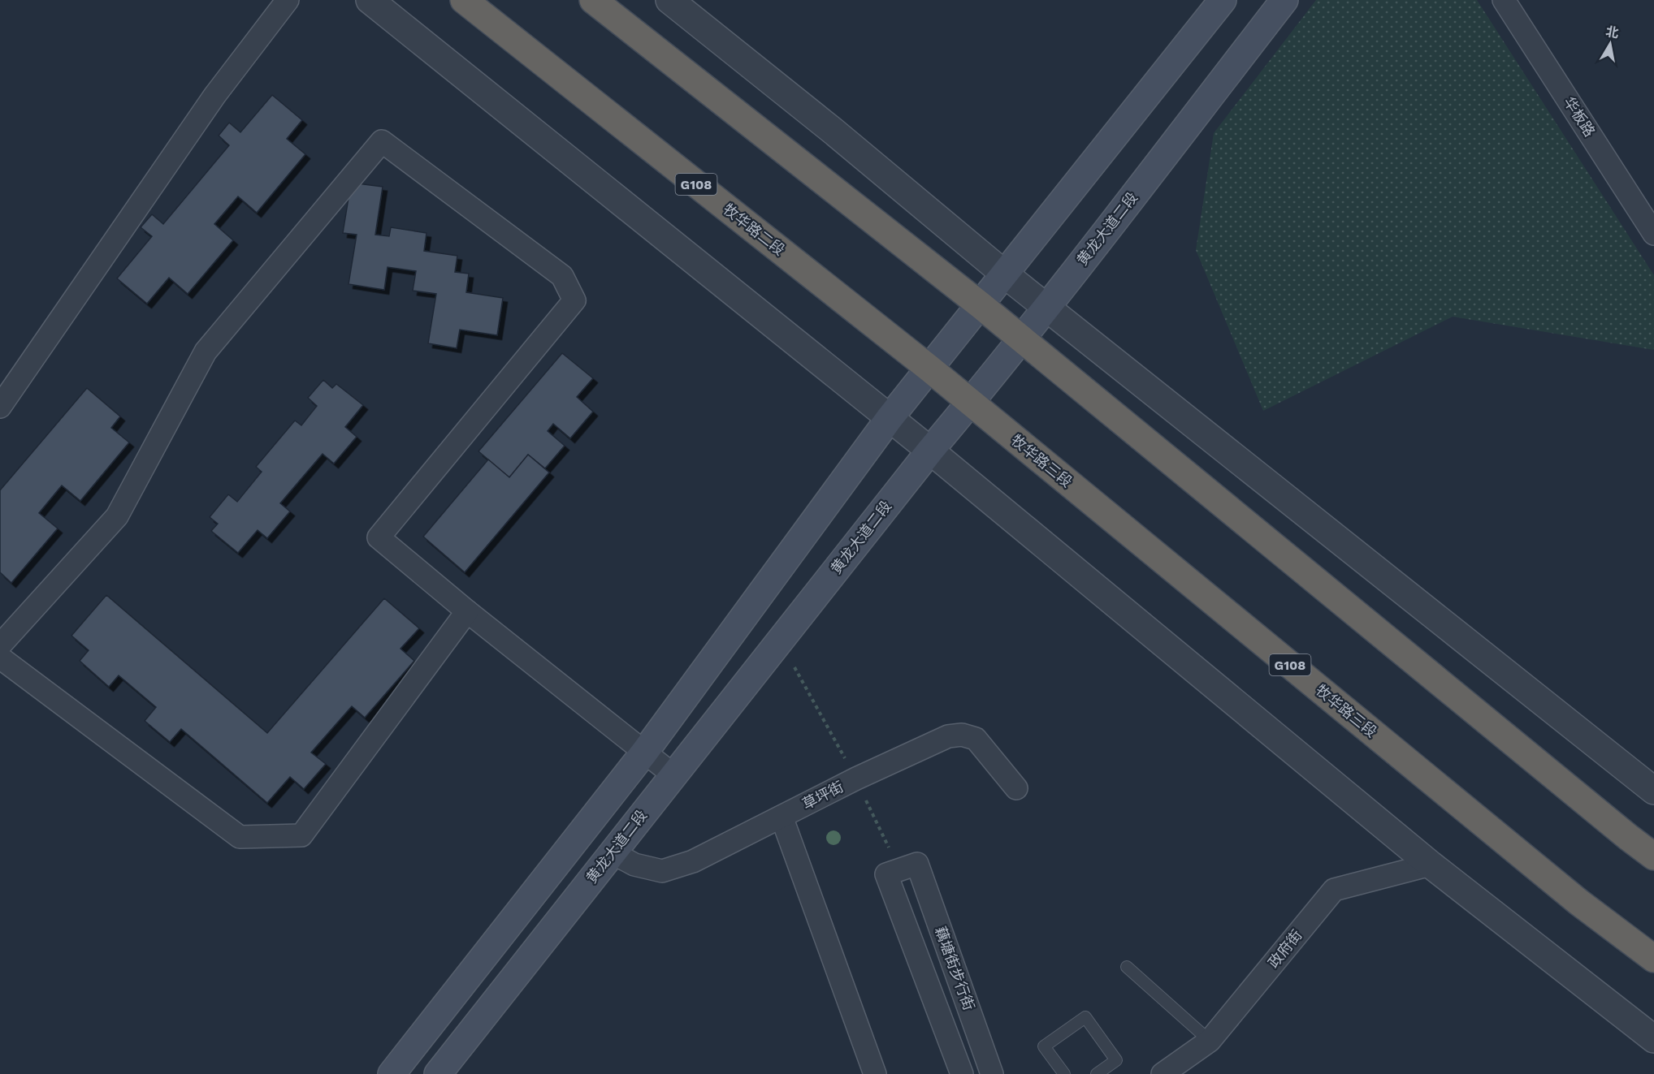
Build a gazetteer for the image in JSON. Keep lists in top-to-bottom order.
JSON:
{
  "streets": {
    "highway": ["G108", "牧华路二段", "牧华路三段"],
    "main road": ["黄龙大道二段"],
    "street": [
      "华板路",
      "草坪街",
      "政府街",
      "藕塘街步行街"
    ]
  },
  "crossings": [
    ["黄龙大道二段", "牧华路三段"],
    ["黄龙大道二段", "草坪街"],
    ["牧华路二段", "牧华路三段"]
  ],
  "north": "top"
}
